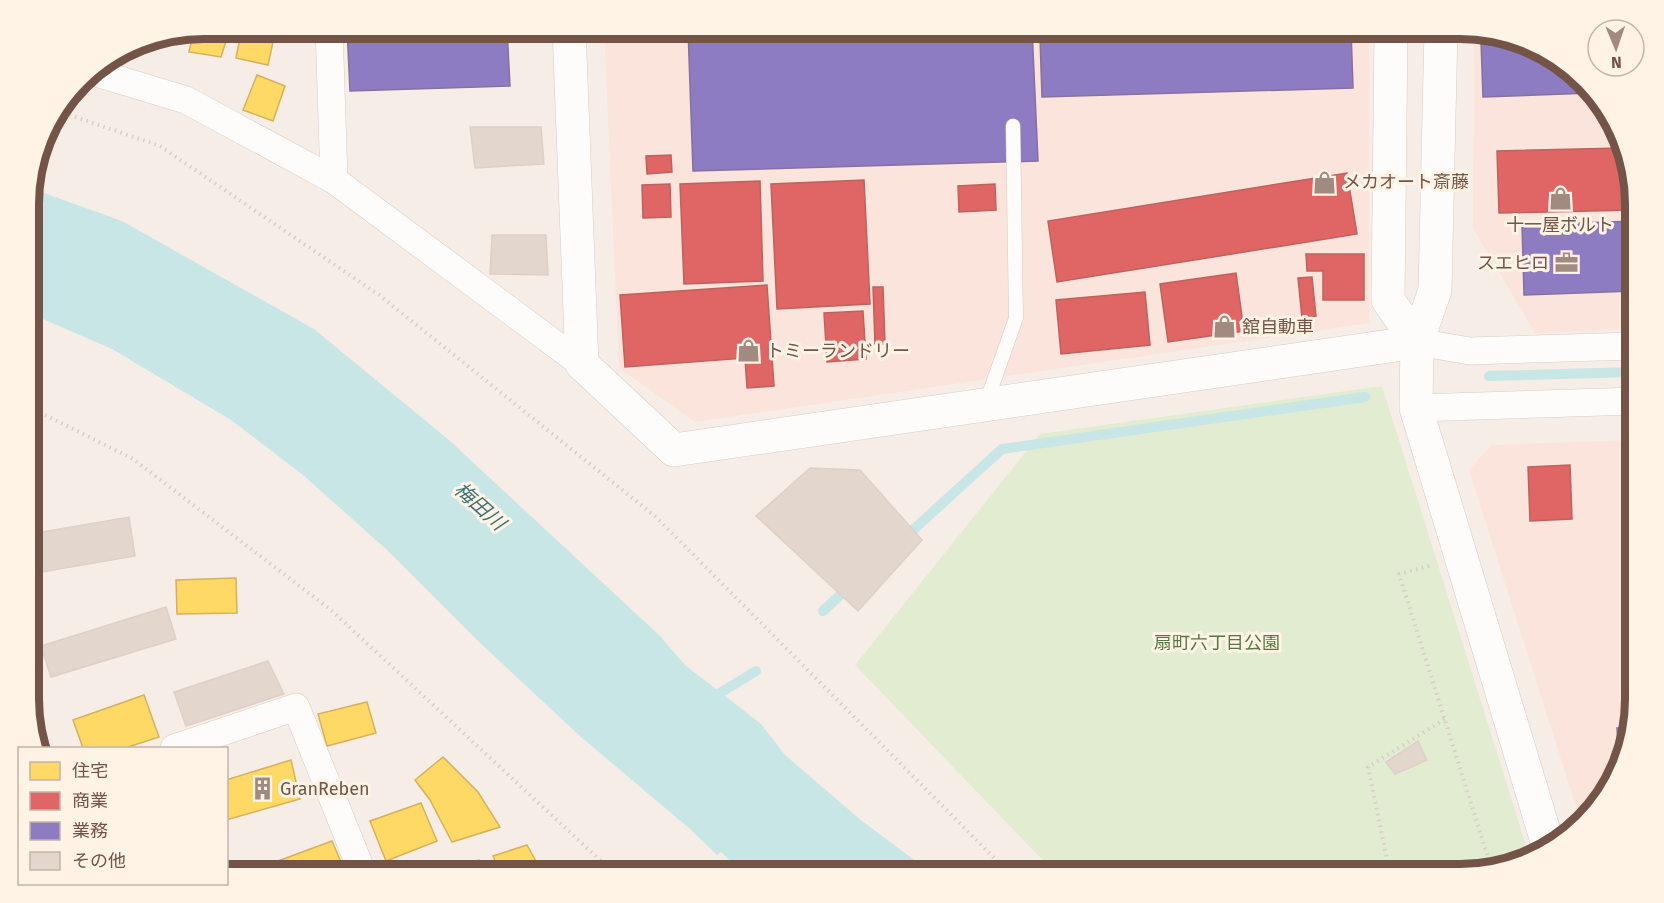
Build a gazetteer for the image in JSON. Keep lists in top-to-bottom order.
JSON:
{
  "water": ["梅田川"],
  "parks": ["扇町六丁目公園"],
  "places": {
    "shop": [
      "メカオート斎藤",
      "十一屋ボルト",
      "舘自動車",
      "トミーランドリー"
    ],
    "office": ["スエヒロ"],
    "building": ["GranReben"]
  },
  "legend": [
    "住宅",
    "商業",
    "業務",
    "その他"
  ],
  "north": "bottom"
}
